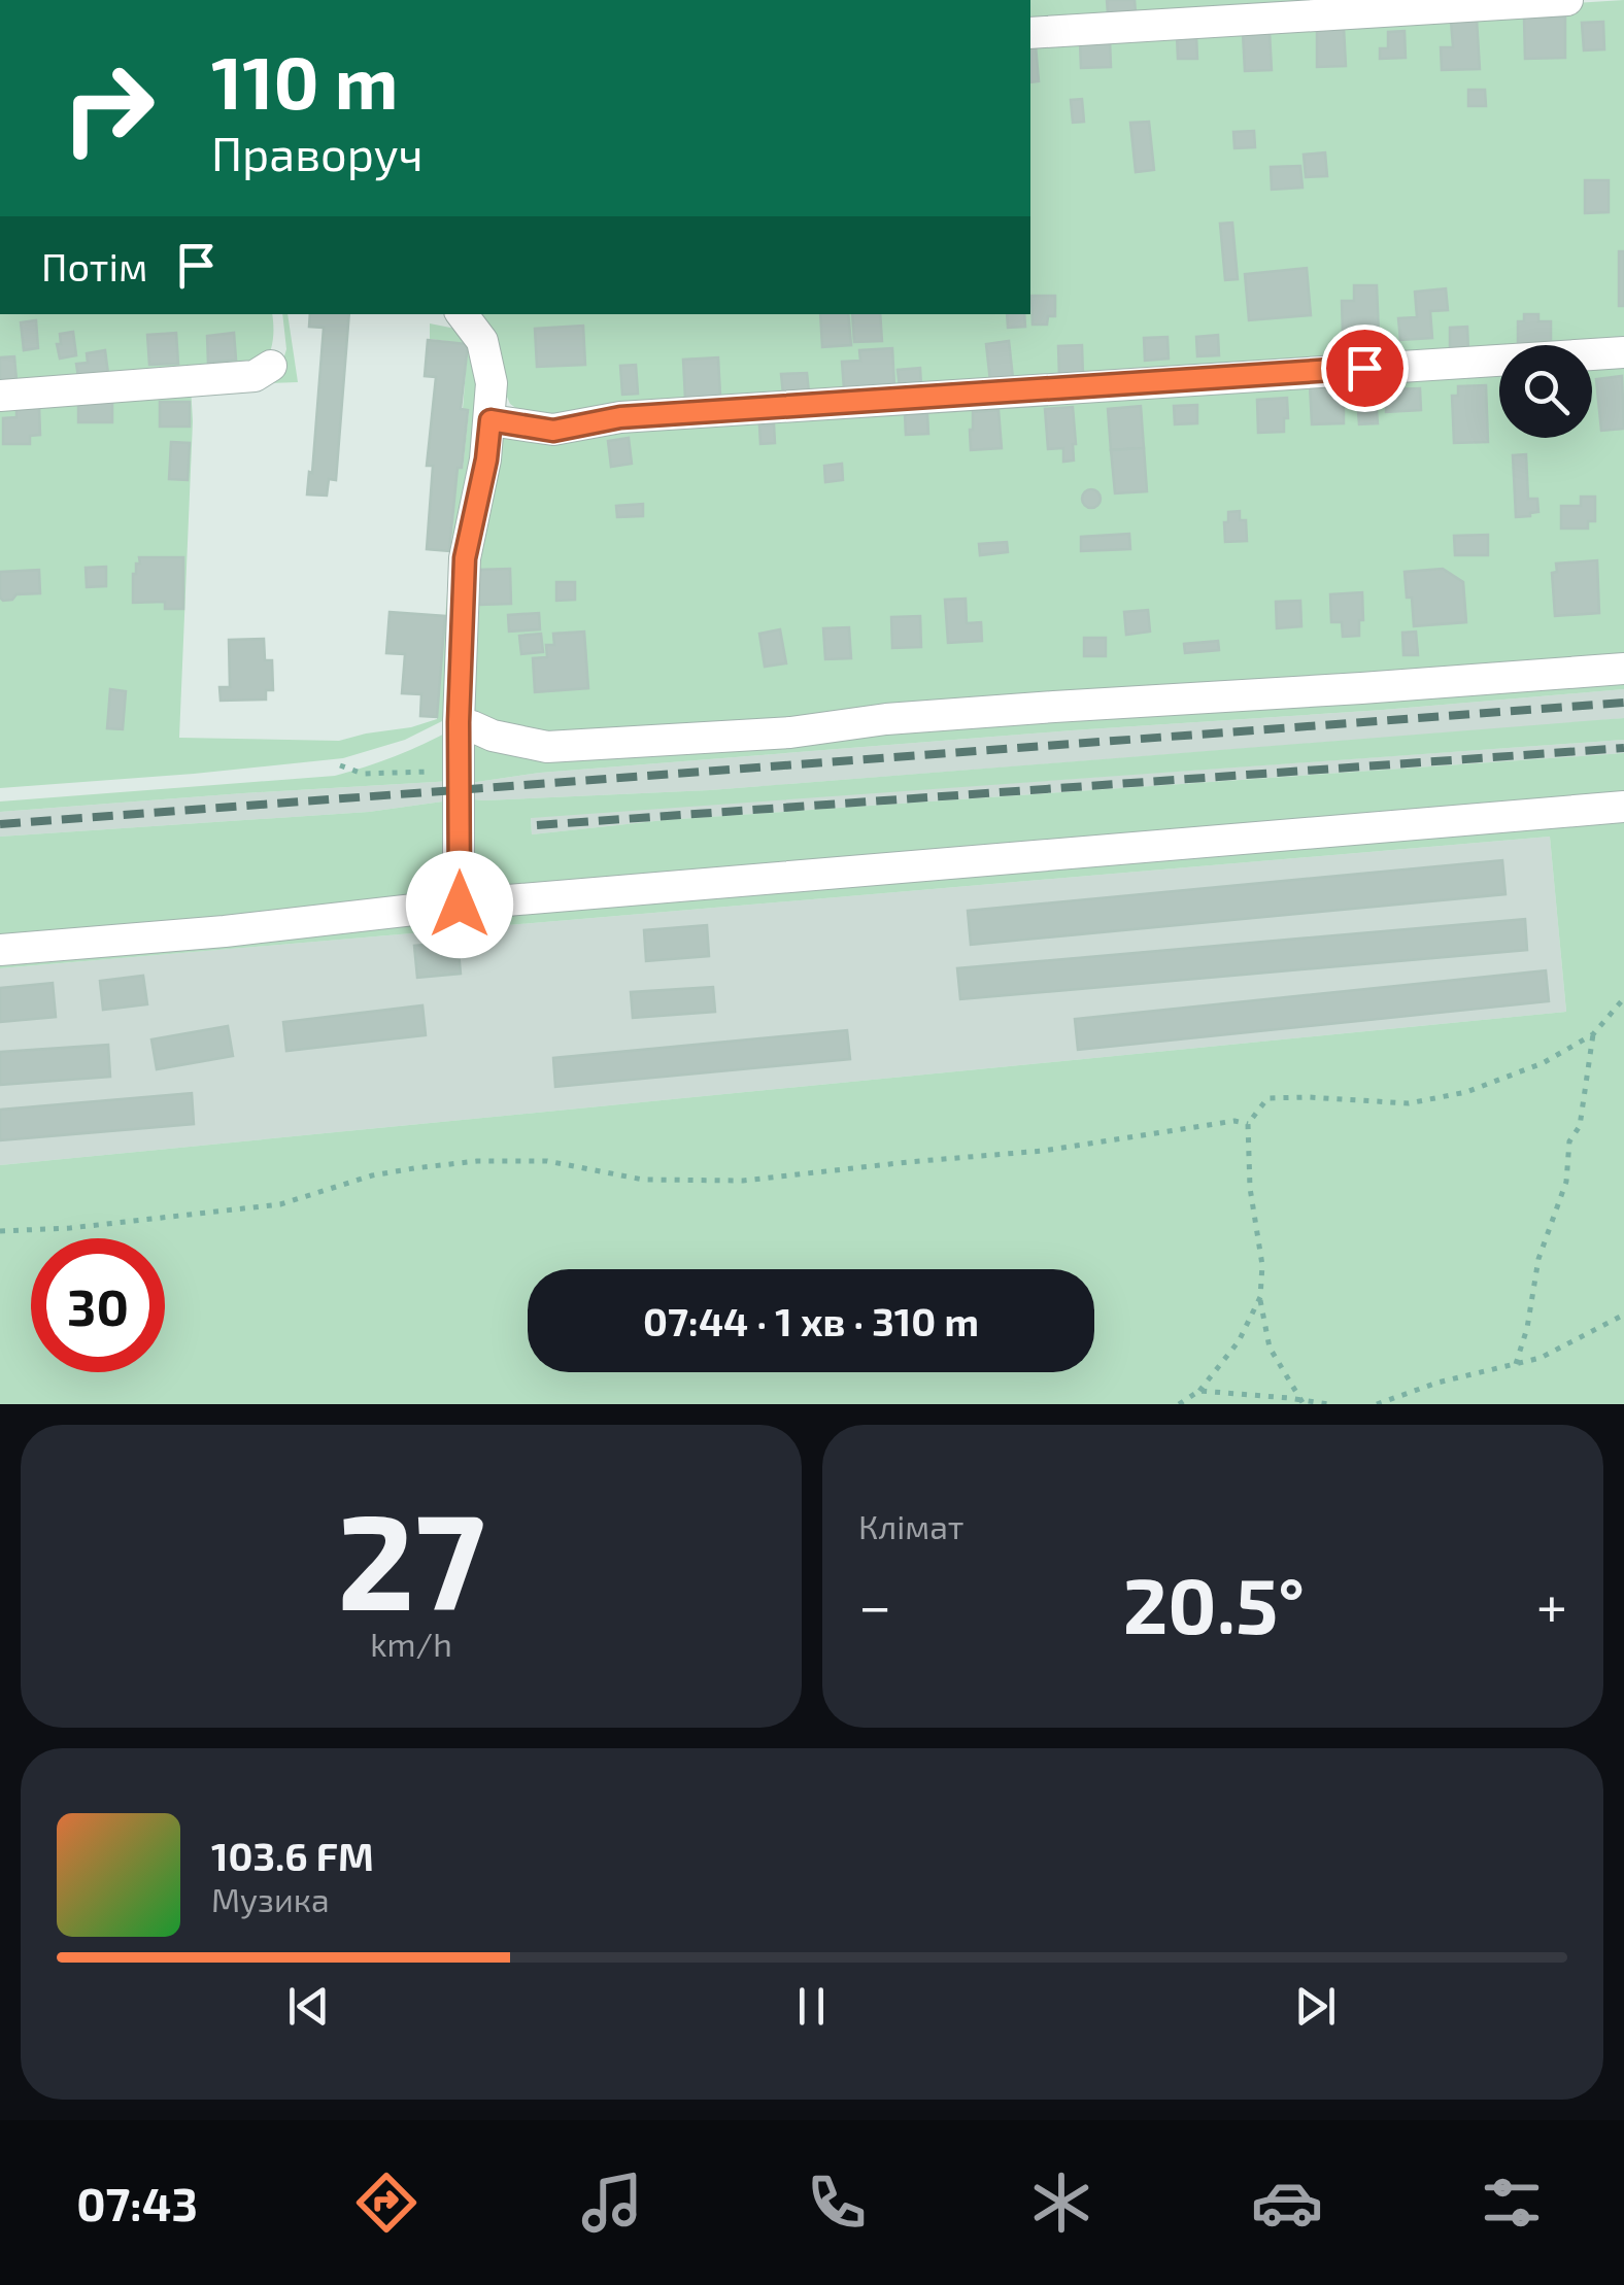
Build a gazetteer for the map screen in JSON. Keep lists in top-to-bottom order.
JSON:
{
  "page": {
    "turn": ["110 m", "Праворуч"],
    "then": "Потім",
    "limit": "30",
    "trip": "07:44 · 1 хв · 310 m",
    "tile": [
      ["27", "km/h"],
      "Клімат"
    ],
    "heat": ["−", "20.5°", "+"],
    "song": ["103.6 FM", "Музика"],
    "tabs": "07:43"
  }
}
